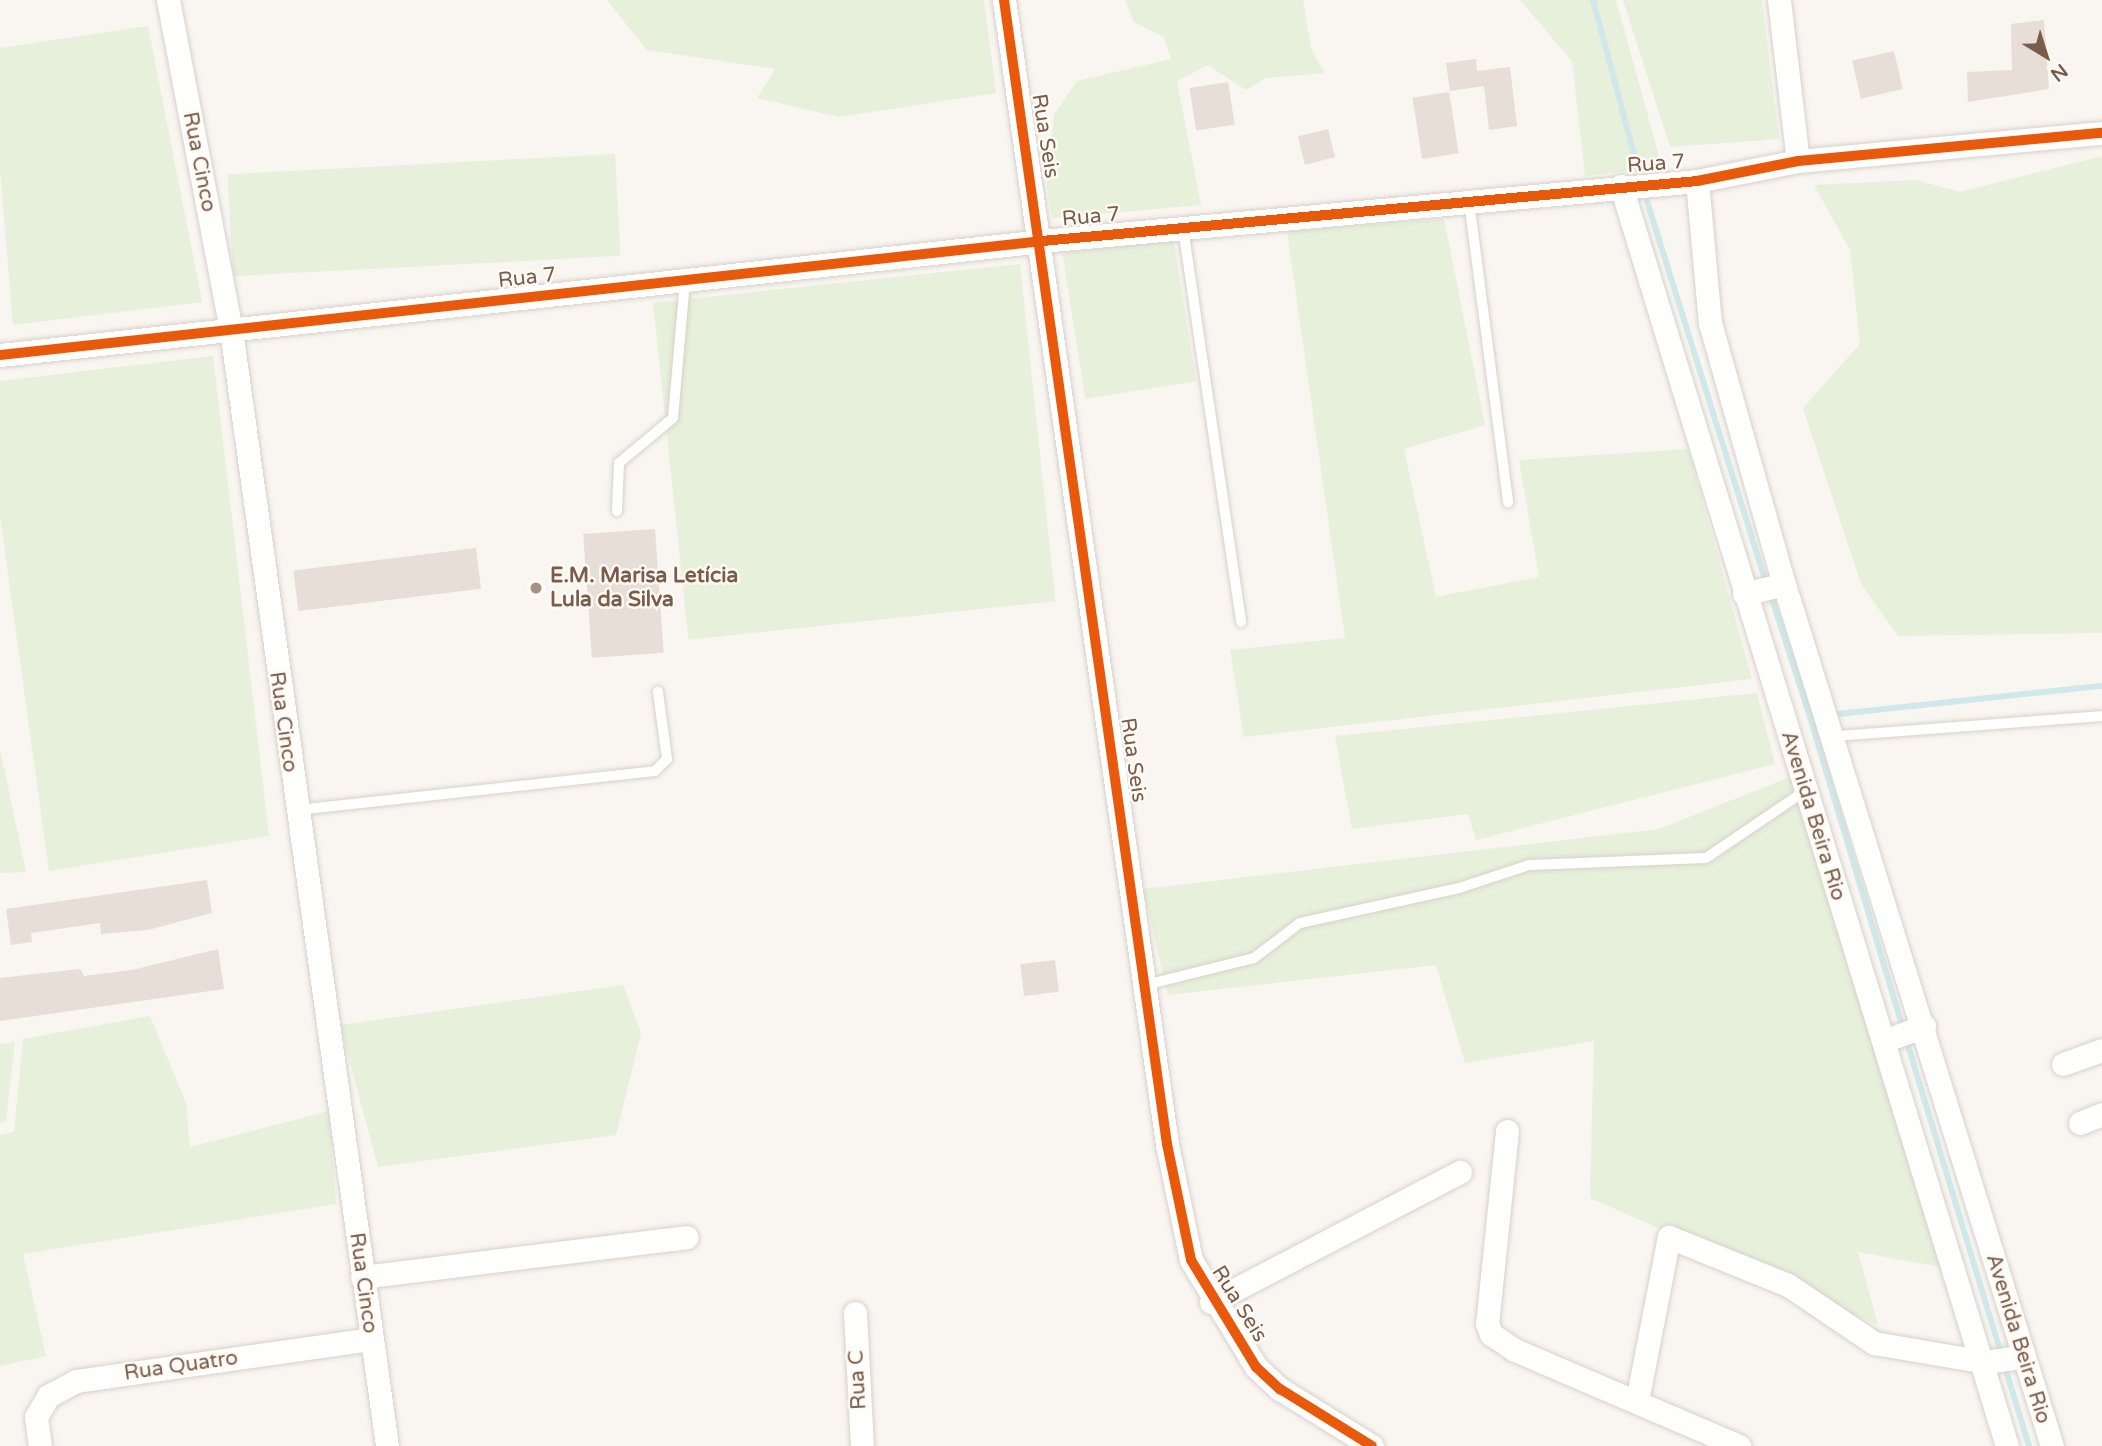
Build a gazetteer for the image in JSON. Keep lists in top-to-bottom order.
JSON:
{
  "streets": {
    "street": [
      "Rua Seis",
      "Rua Cinco",
      "Rua 7",
      "Avenida Beira Rio",
      "Rua Quatro",
      "Rua C"
    ]
  },
  "crossings": [
    ["Rua Seis", "Rua 7"],
    ["Rua Cinco", "Rua 7"],
    ["Rua Cinco", "Rua Quatro"],
    ["Rua 7", "Avenida Beira Rio"]
  ],
  "places": ["E.M. Marisa Letícia Lula da Silva"],
  "north": "bottom right"
}
